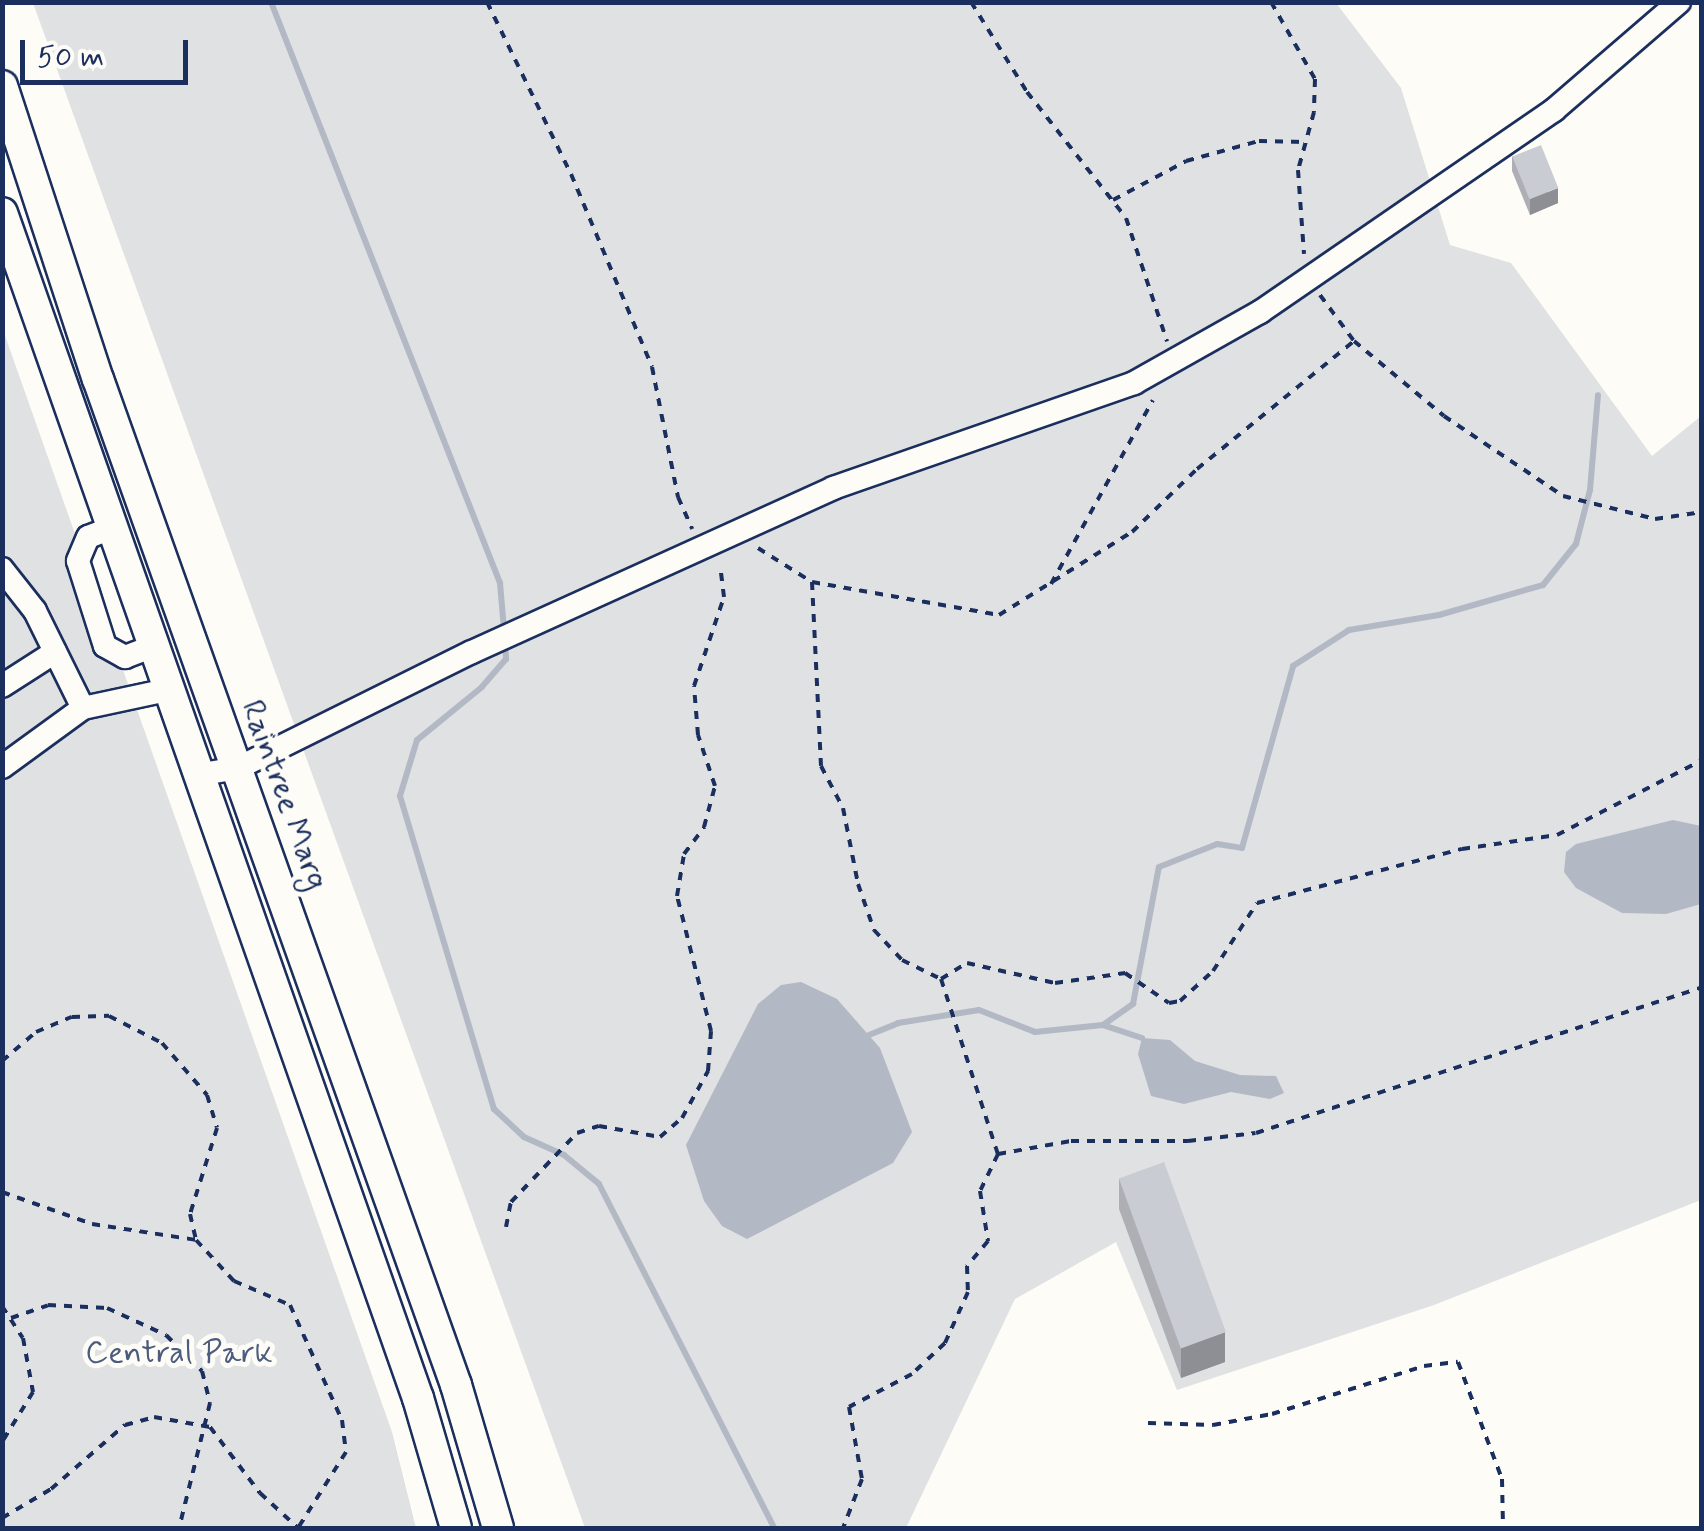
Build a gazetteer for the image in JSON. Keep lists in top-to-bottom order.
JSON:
{
  "streets": {
    "main road": ["Raintree Marg"]
  },
  "parks": ["Central Park"],
  "scale_bar": "50 m"
}
